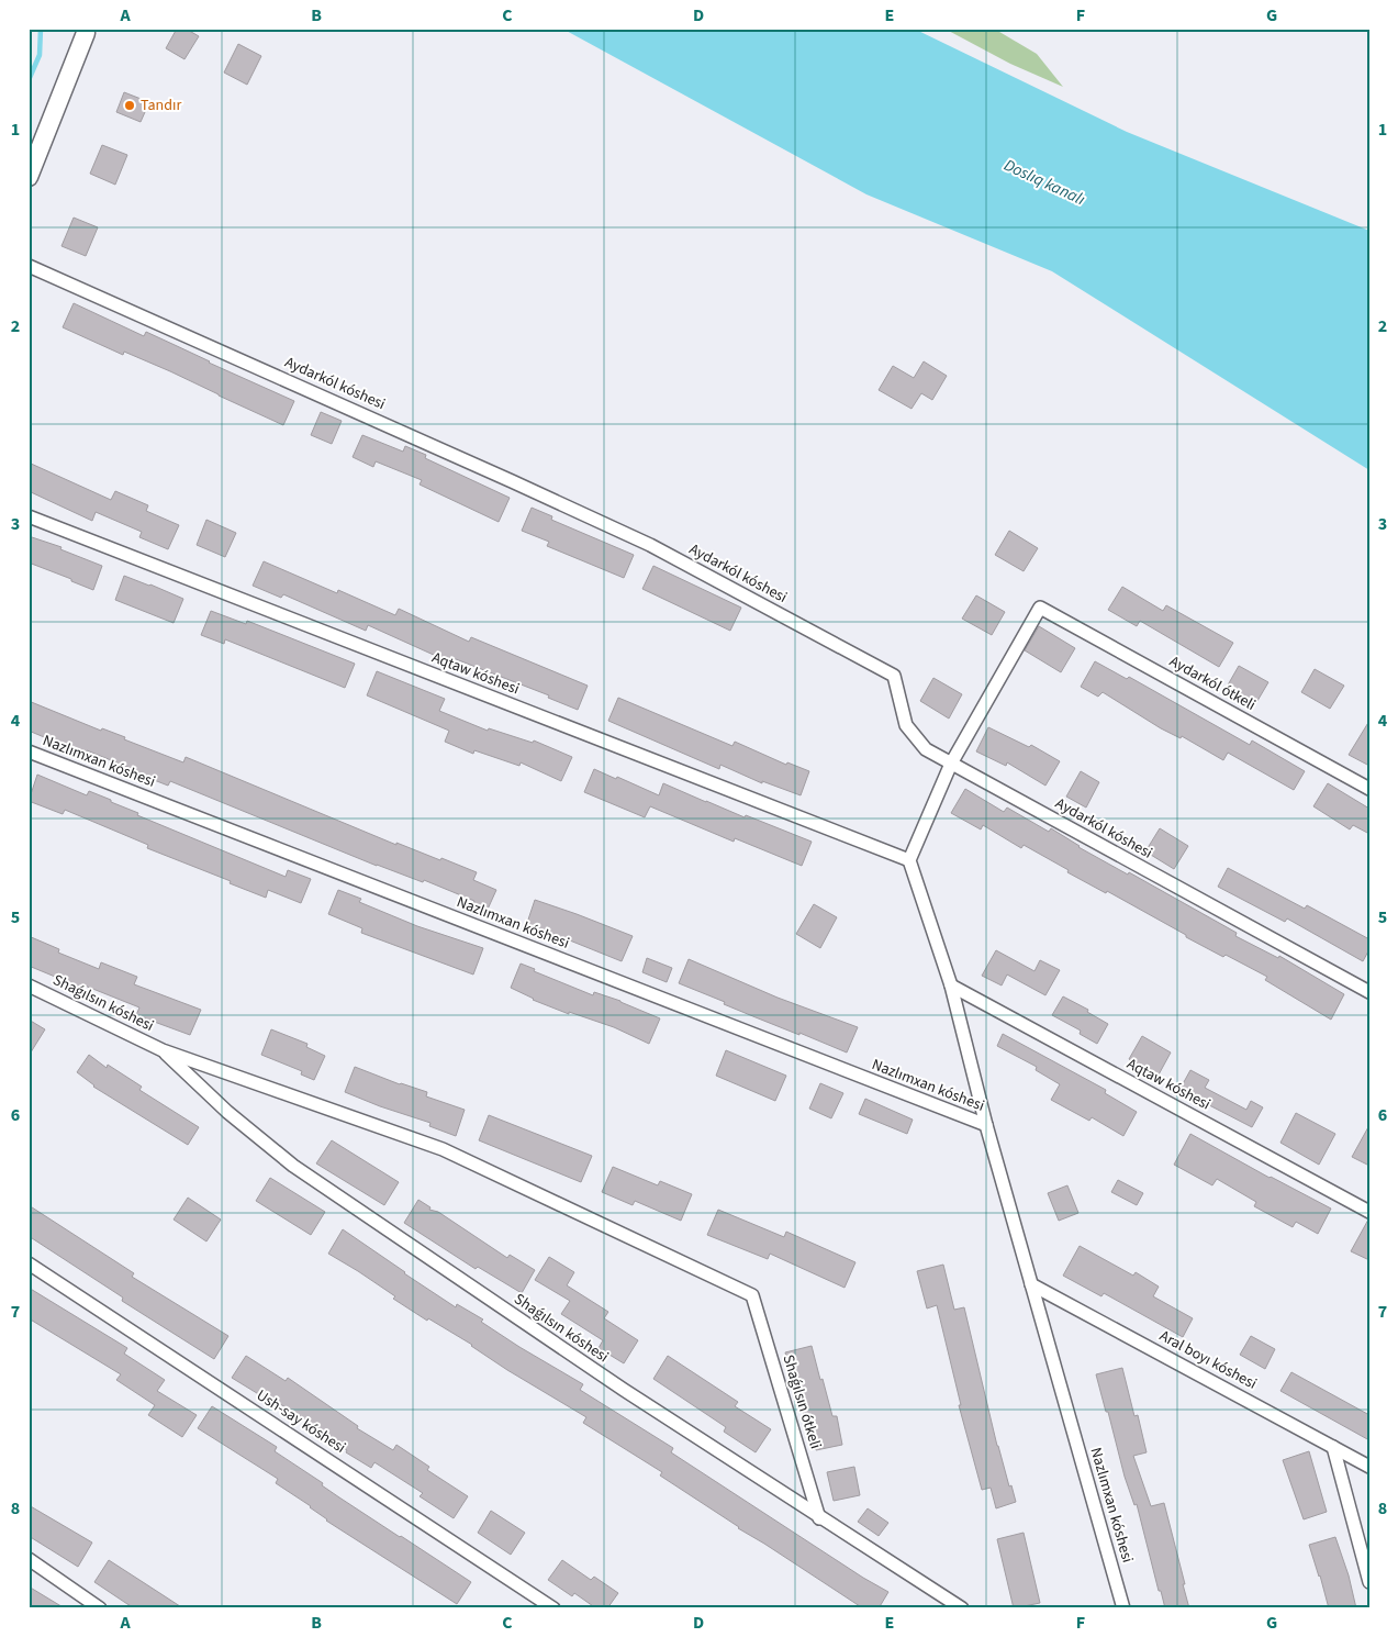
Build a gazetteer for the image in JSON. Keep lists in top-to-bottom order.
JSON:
{
  "streets": {
    "street": [
      "Aydarkól kóshesi",
      "Aqtaw kóshesi",
      "Aydarkól ótkeli",
      "Nazlımxan kóshesi",
      "Shaǵılsın kóshesi",
      "Aral boyı kóshesi",
      "Shaǵılsın ótkeli",
      "Ush-say kóshesi"
    ]
  },
  "crossings": [
    ["Aydarkól kóshesi", "Aydarkól ótkeli"],
    ["Aqtaw kóshesi", "Nazlımxan kóshesi"],
    ["Nazlımxan kóshesi", "Aral boyı kóshesi"],
    ["Shaǵılsın kóshesi", "Shaǵılsın ótkeli"]
  ],
  "water": ["Doslıq kanalı"],
  "places": ["Tandır"],
  "grid": {
    "columns": [
      "A",
      "B",
      "C",
      "D",
      "E",
      "F",
      "G"
    ],
    "rows": [
      "1",
      "2",
      "3",
      "4",
      "5",
      "6",
      "7",
      "8"
    ]
  }
}
